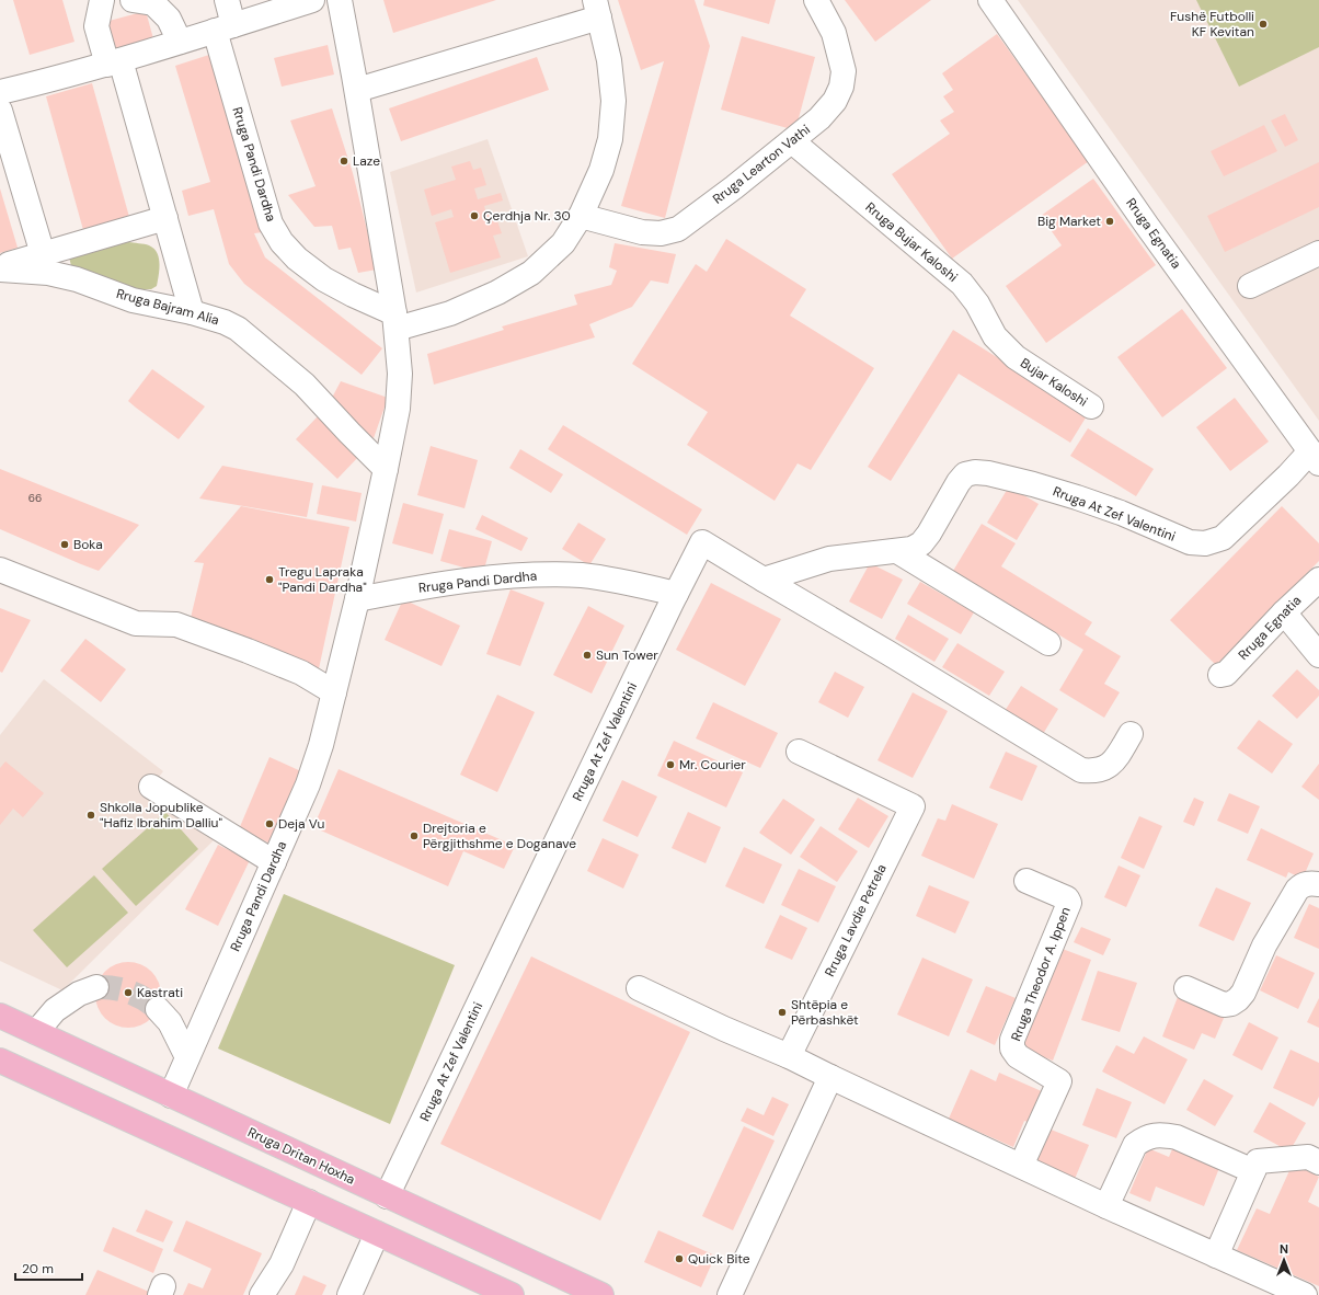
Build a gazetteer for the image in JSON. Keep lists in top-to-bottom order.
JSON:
{
  "streets": {
    "main road": ["Rruga Dritan Hoxha"],
    "street": [
      "Rruga Pandi Dardha",
      "Rruga Learton Vathi",
      "Rruga Egnatia",
      "Rruga Bujar Kaloshi",
      "Rruga Bajram Alia",
      "Bujar Kaloshi",
      "Rruga At Zef Valentini",
      "Rruga Lavdie Petrela",
      "Rruga Theodor A. Ippen"
    ]
  },
  "crossings": [
    ["Rruga Pandi Dardha", "Rruga Bajram Alia"],
    ["Rruga Pandi Dardha", "Rruga At Zef Valentini"],
    ["Rruga Pandi Dardha", "Rruga Dritan Hoxha"],
    ["Rruga Learton Vathi", "Rruga Bujar Kaloshi"],
    ["Rruga Egnatia", "Rruga At Zef Valentini"],
    ["Rruga Bujar Kaloshi", "Bujar Kaloshi"],
    ["Rruga At Zef Valentini", "Rruga Dritan Hoxha"]
  ],
  "places": [
    "Fushë Futbolli KF Kevitan",
    "Laze",
    "Çerdhja Nr. 30",
    "Big Market",
    "Boka",
    "Tregu Lapraka \"Pandi Dardha\"",
    "Sun Tower",
    "Mr. Courier",
    "Shkolla Jopublike \"Hafiz Ibrahim Dalliu\"",
    "Deja Vu",
    "Drejtoria e Përgjithshme e Doganave",
    "Kastrati",
    "Shtëpia e Përbashkët",
    "Quick Bite"
  ],
  "house_numbers": ["66"],
  "scale_bar": "20 m",
  "north": "top"
}
